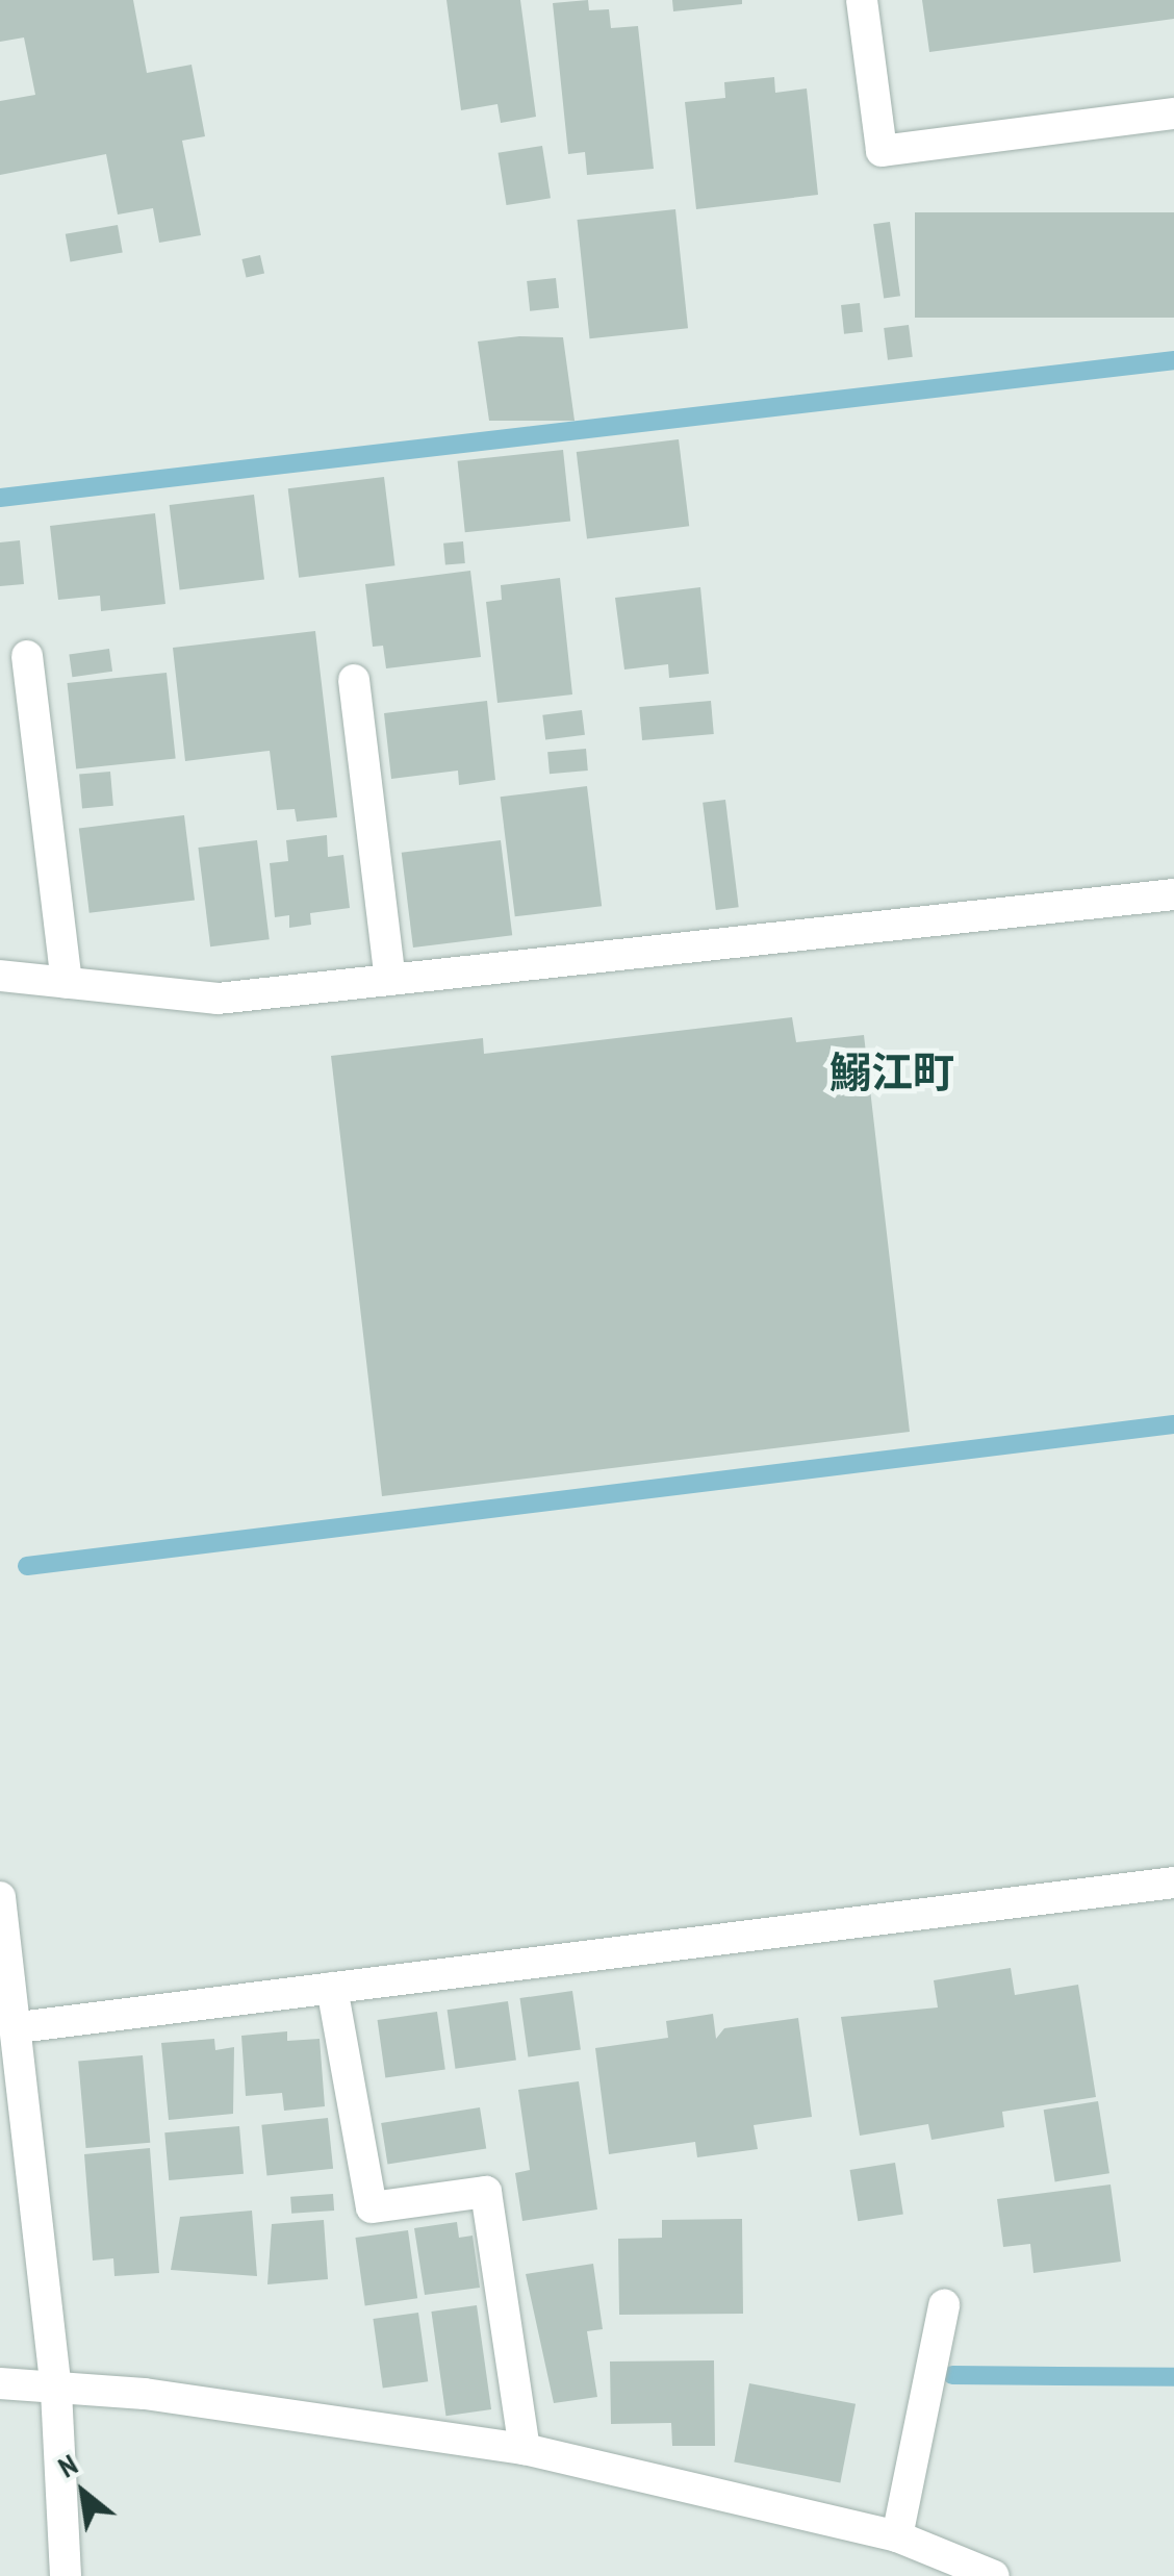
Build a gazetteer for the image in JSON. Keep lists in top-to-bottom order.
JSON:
{
  "districts": ["鰯江町"],
  "north": "top left"
}
